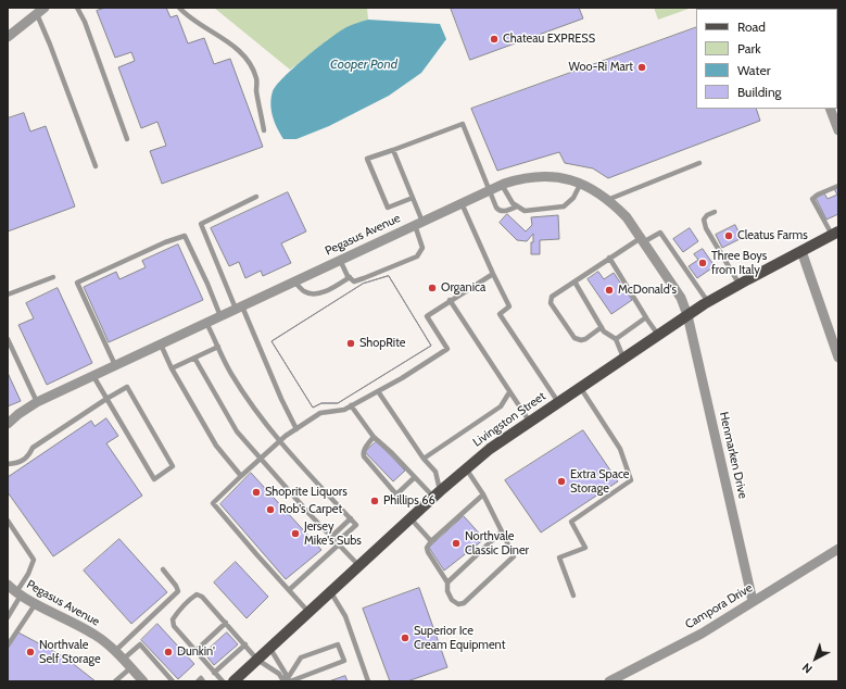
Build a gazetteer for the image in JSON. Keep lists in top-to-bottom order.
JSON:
{
  "streets": {
    "main road": ["Livingston Street"],
    "street": ["Pegasus Avenue", "Henmarken Drive", "Campora Drive"]
  },
  "crossings": [
    ["Pegasus Avenue", "Livingston Street"],
    ["Pegasus Avenue", "Henmarken Drive"],
    ["Livingston Street", "Henmarken Drive"],
    ["Henmarken Drive", "Campora Drive"]
  ],
  "water": ["Cooper Pond"],
  "places": [
    "Chateau EXPRESS",
    "Woo-Ri Mart",
    "Cleatus Farms",
    "Three Boys from Italy",
    "Organica",
    "McDonald's",
    "ShopRite",
    "Extra Space Storage",
    "Shoprite Liquors",
    "Phillips 66",
    "Rob's Carpet",
    "Jersey Mike's Subs",
    "Northvale Classic Diner",
    "Superior Ice Cream Equipment",
    "Northvale Self Storage",
    "Dunkin'"
  ],
  "legend": [
    "Road",
    "Park",
    "Water",
    "Building"
  ],
  "north": "bottom left"
}
